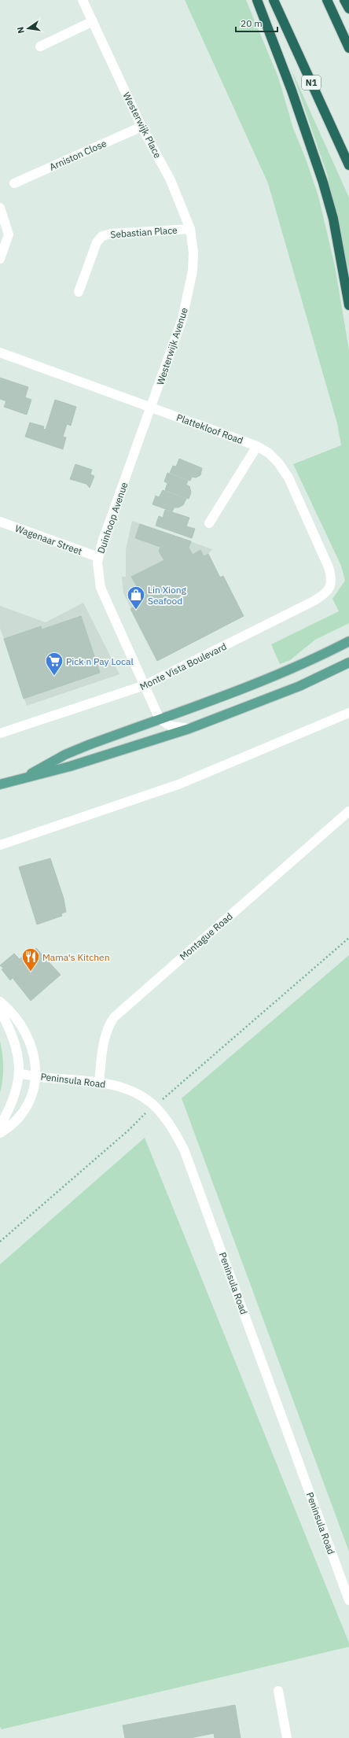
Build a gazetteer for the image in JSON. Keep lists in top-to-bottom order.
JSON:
{
  "streets": {
    "highway": ["N1"],
    "street": [
      "Westerwijk Place",
      "Arniston Close",
      "Sebastian Place",
      "Westerwijk Avenue",
      "Plattekloof Road",
      "Duinhoop Avenue",
      "Wagenaar Street",
      "Monte Vista Boulevard",
      "Montague Road",
      "Peninsula Road"
    ]
  },
  "crossings": [
    ["Westerwijk Place", "Arniston Close"],
    ["Westerwijk Place", "Sebastian Place"],
    ["Westerwijk Place", "Westerwijk Avenue"],
    ["Sebastian Place", "Westerwijk Avenue"],
    ["Westerwijk Avenue", "Plattekloof Road"],
    ["Westerwijk Avenue", "Duinhoop Avenue"],
    ["Plattekloof Road", "Duinhoop Avenue"],
    ["Plattekloof Road", "Monte Vista Boulevard"],
    ["Duinhoop Avenue", "Wagenaar Street"],
    ["Duinhoop Avenue", "Monte Vista Boulevard"],
    ["Montague Road", "Peninsula Road"]
  ],
  "places": {
    "shop": ["Lin Xiong Seafood"],
    "supermarket": ["Pick n Pay Local"],
    "restaurant": ["Mama's Kitchen"]
  },
  "scale_bar": "20 m",
  "north": "left"
}
